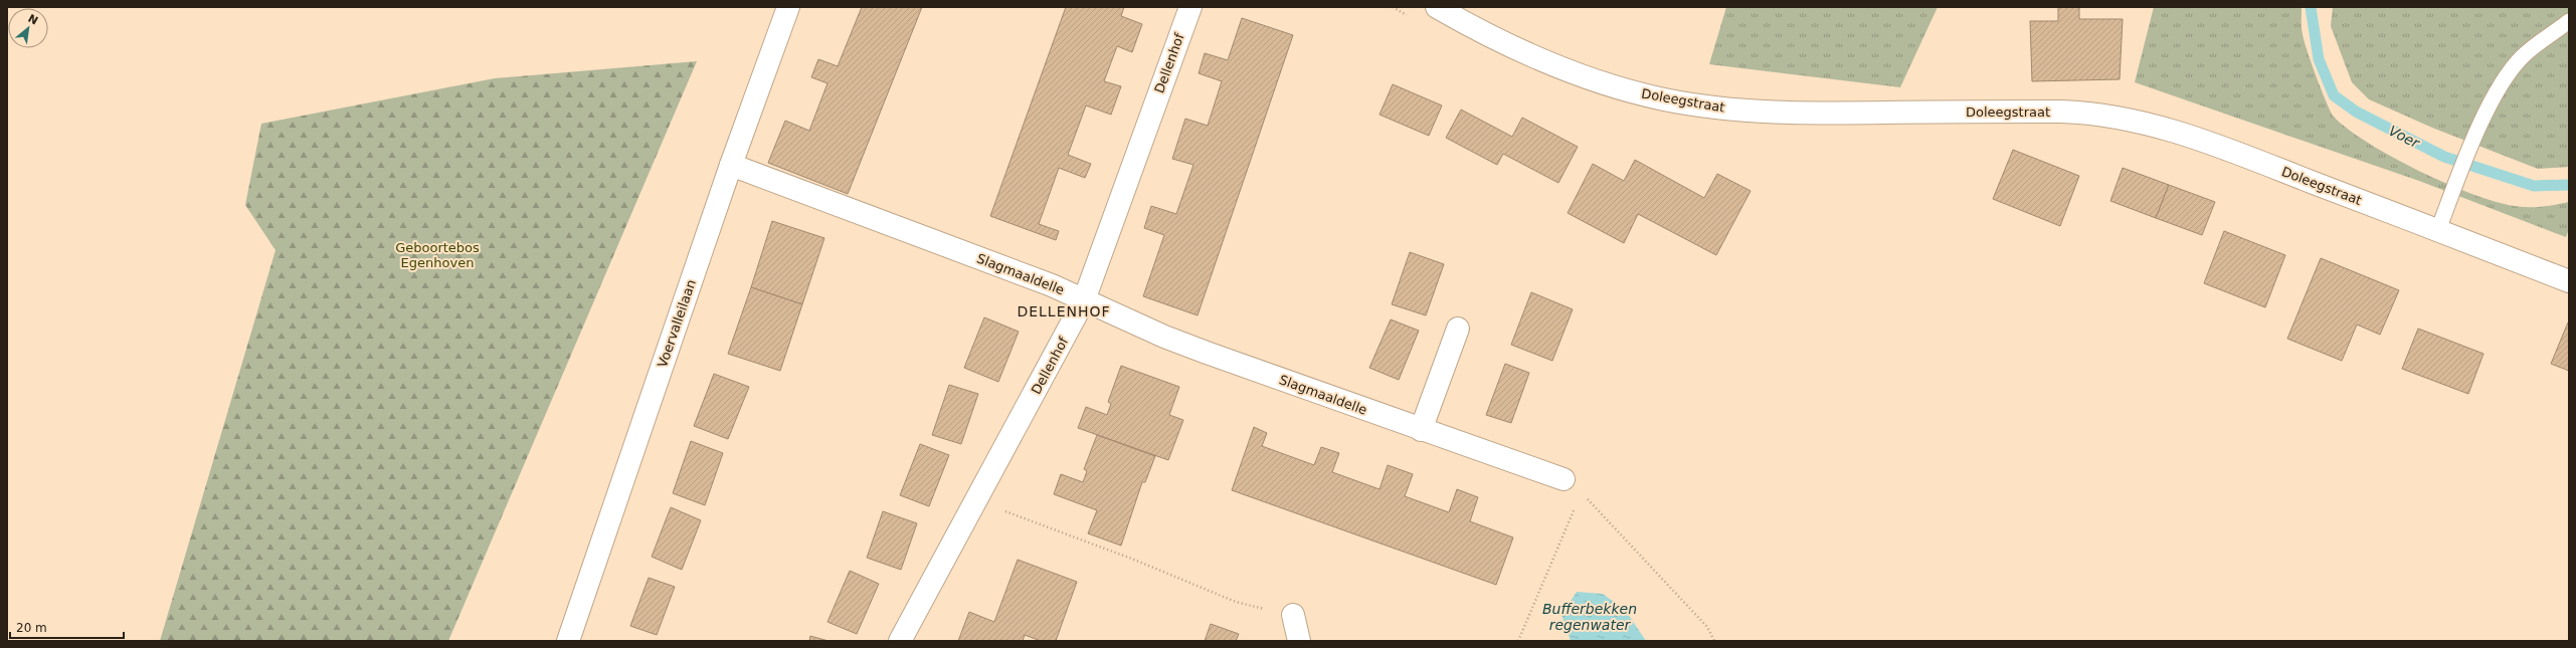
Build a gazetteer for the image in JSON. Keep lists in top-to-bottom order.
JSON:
{
  "streets": {
    "street": [
      "Dellenhof",
      "Doleegstraat",
      "Slagmaaldelle",
      "Voervalleilaan"
    ]
  },
  "crossings": [
    ["Dellenhof", "Slagmaaldelle"],
    ["Slagmaaldelle", "Voervalleilaan"]
  ],
  "districts": ["DELLENHOF"],
  "water": ["Voer", "Bufferbekken regenwater"],
  "parks": ["Geboortebos Egenhoven"],
  "scale_bar": "20 m",
  "north": "top right"
}
